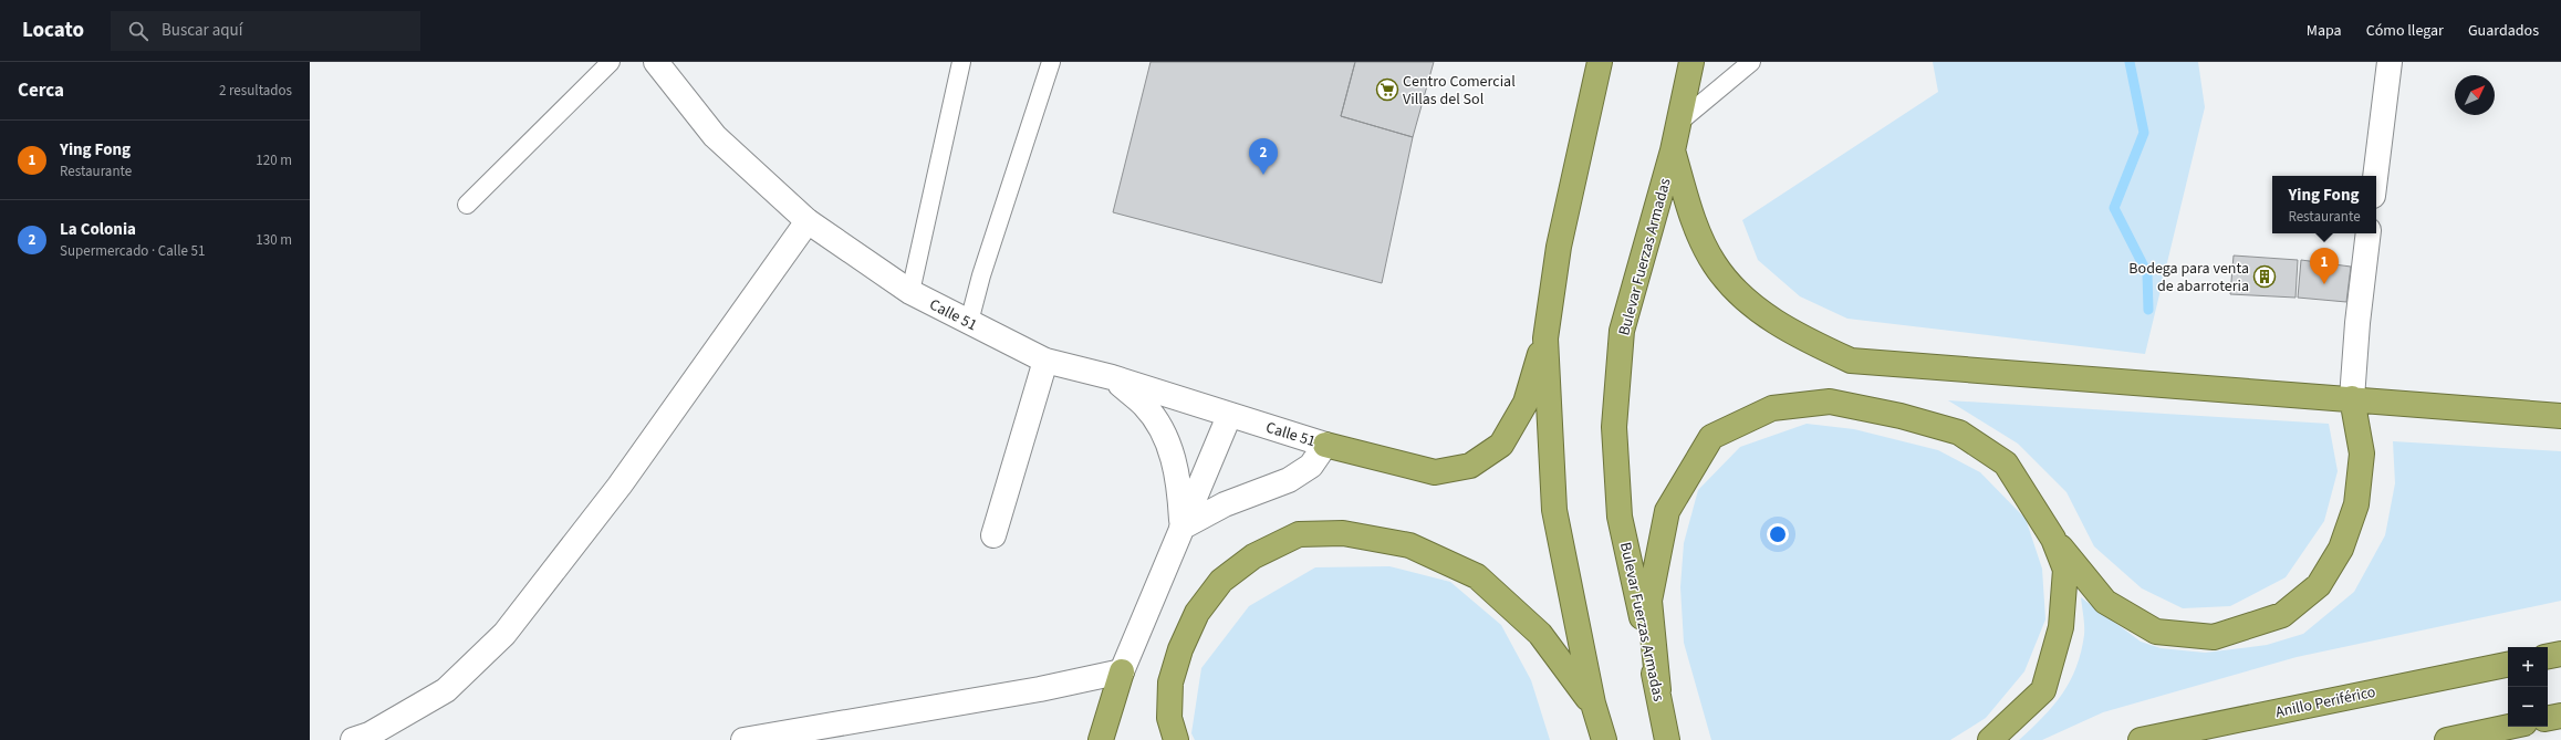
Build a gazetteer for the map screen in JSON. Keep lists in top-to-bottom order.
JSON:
{
  "streets": {
    "highway": ["Bulevar Fuerzas Armadas", "Anillo Periférico"],
    "street": ["Calle 51"]
  },
  "places": {
    "supermarket": ["Centro Comercial Villas del Sol"],
    "building": ["Bodega para venta de abarroteria"]
  },
  "north": "top right",
  "page": {
    "header": "Locato",
    "search": "Buscar aquí",
    "nav": ["Mapa", "Cómo llegar", "Guardados"],
    "heading": ["Cerca", "2 resultados"],
    "list": [
      {
        "mark": "1",
        "name": "Ying Fong",
        "note": "Restaurante",
        "value": "120 m"
      },
      {
        "mark": "2",
        "name": "La Colonia",
        "note": "Supermercado · Calle 51",
        "value": "130 m"
      }
    ],
    "pins": ["2", "1"],
    "popup": ["Ying Fong", "Restaurante"],
    "map_buttons": ["+", "−"]
  }
}
